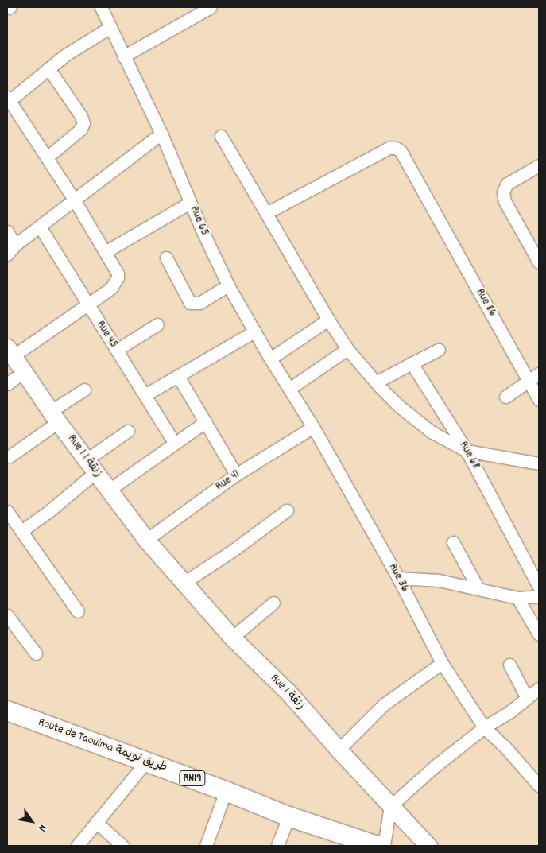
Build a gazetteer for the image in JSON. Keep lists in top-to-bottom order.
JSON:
{
  "streets": {
    "main road": ["Route de Taouima طريق تويمة", "RN19"],
    "street": [
      "Rue 65",
      "Rue 86",
      "Rue 45",
      "Rue 68",
      "Rue 1 زنقة 1",
      "Rue 41",
      "Rue 36",
      "Rue 1 زنقة"
    ]
  },
  "crossings": [
    ["Rue 65", "Rue 41"],
    ["Rue 65", "Rue 36"],
    ["Rue 1 زنقة 1", "Rue 41"],
    ["Rue 1 زنقة 1", "Rue 1 زنقة"],
    ["Rue 41", "Rue 36"],
    ["Rue 41", "Rue 1 زنقة"]
  ],
  "north": "bottom right"
}
